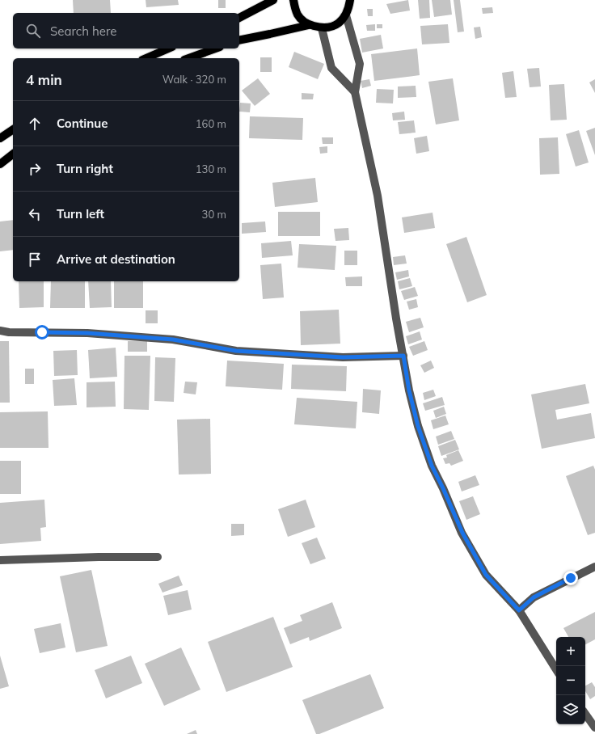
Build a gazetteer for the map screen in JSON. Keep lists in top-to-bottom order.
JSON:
{
  "page": {
    "search": "Search here",
    "heading": ["4 min", "Walk · 320 m"],
    "list": [
      ["Continue", "160 m"],
      ["Turn right", "130 m"],
      ["Turn left", "30 m"],
      "Arrive at destination"
    ],
    "map_buttons": ["+", "−"]
  }
}
